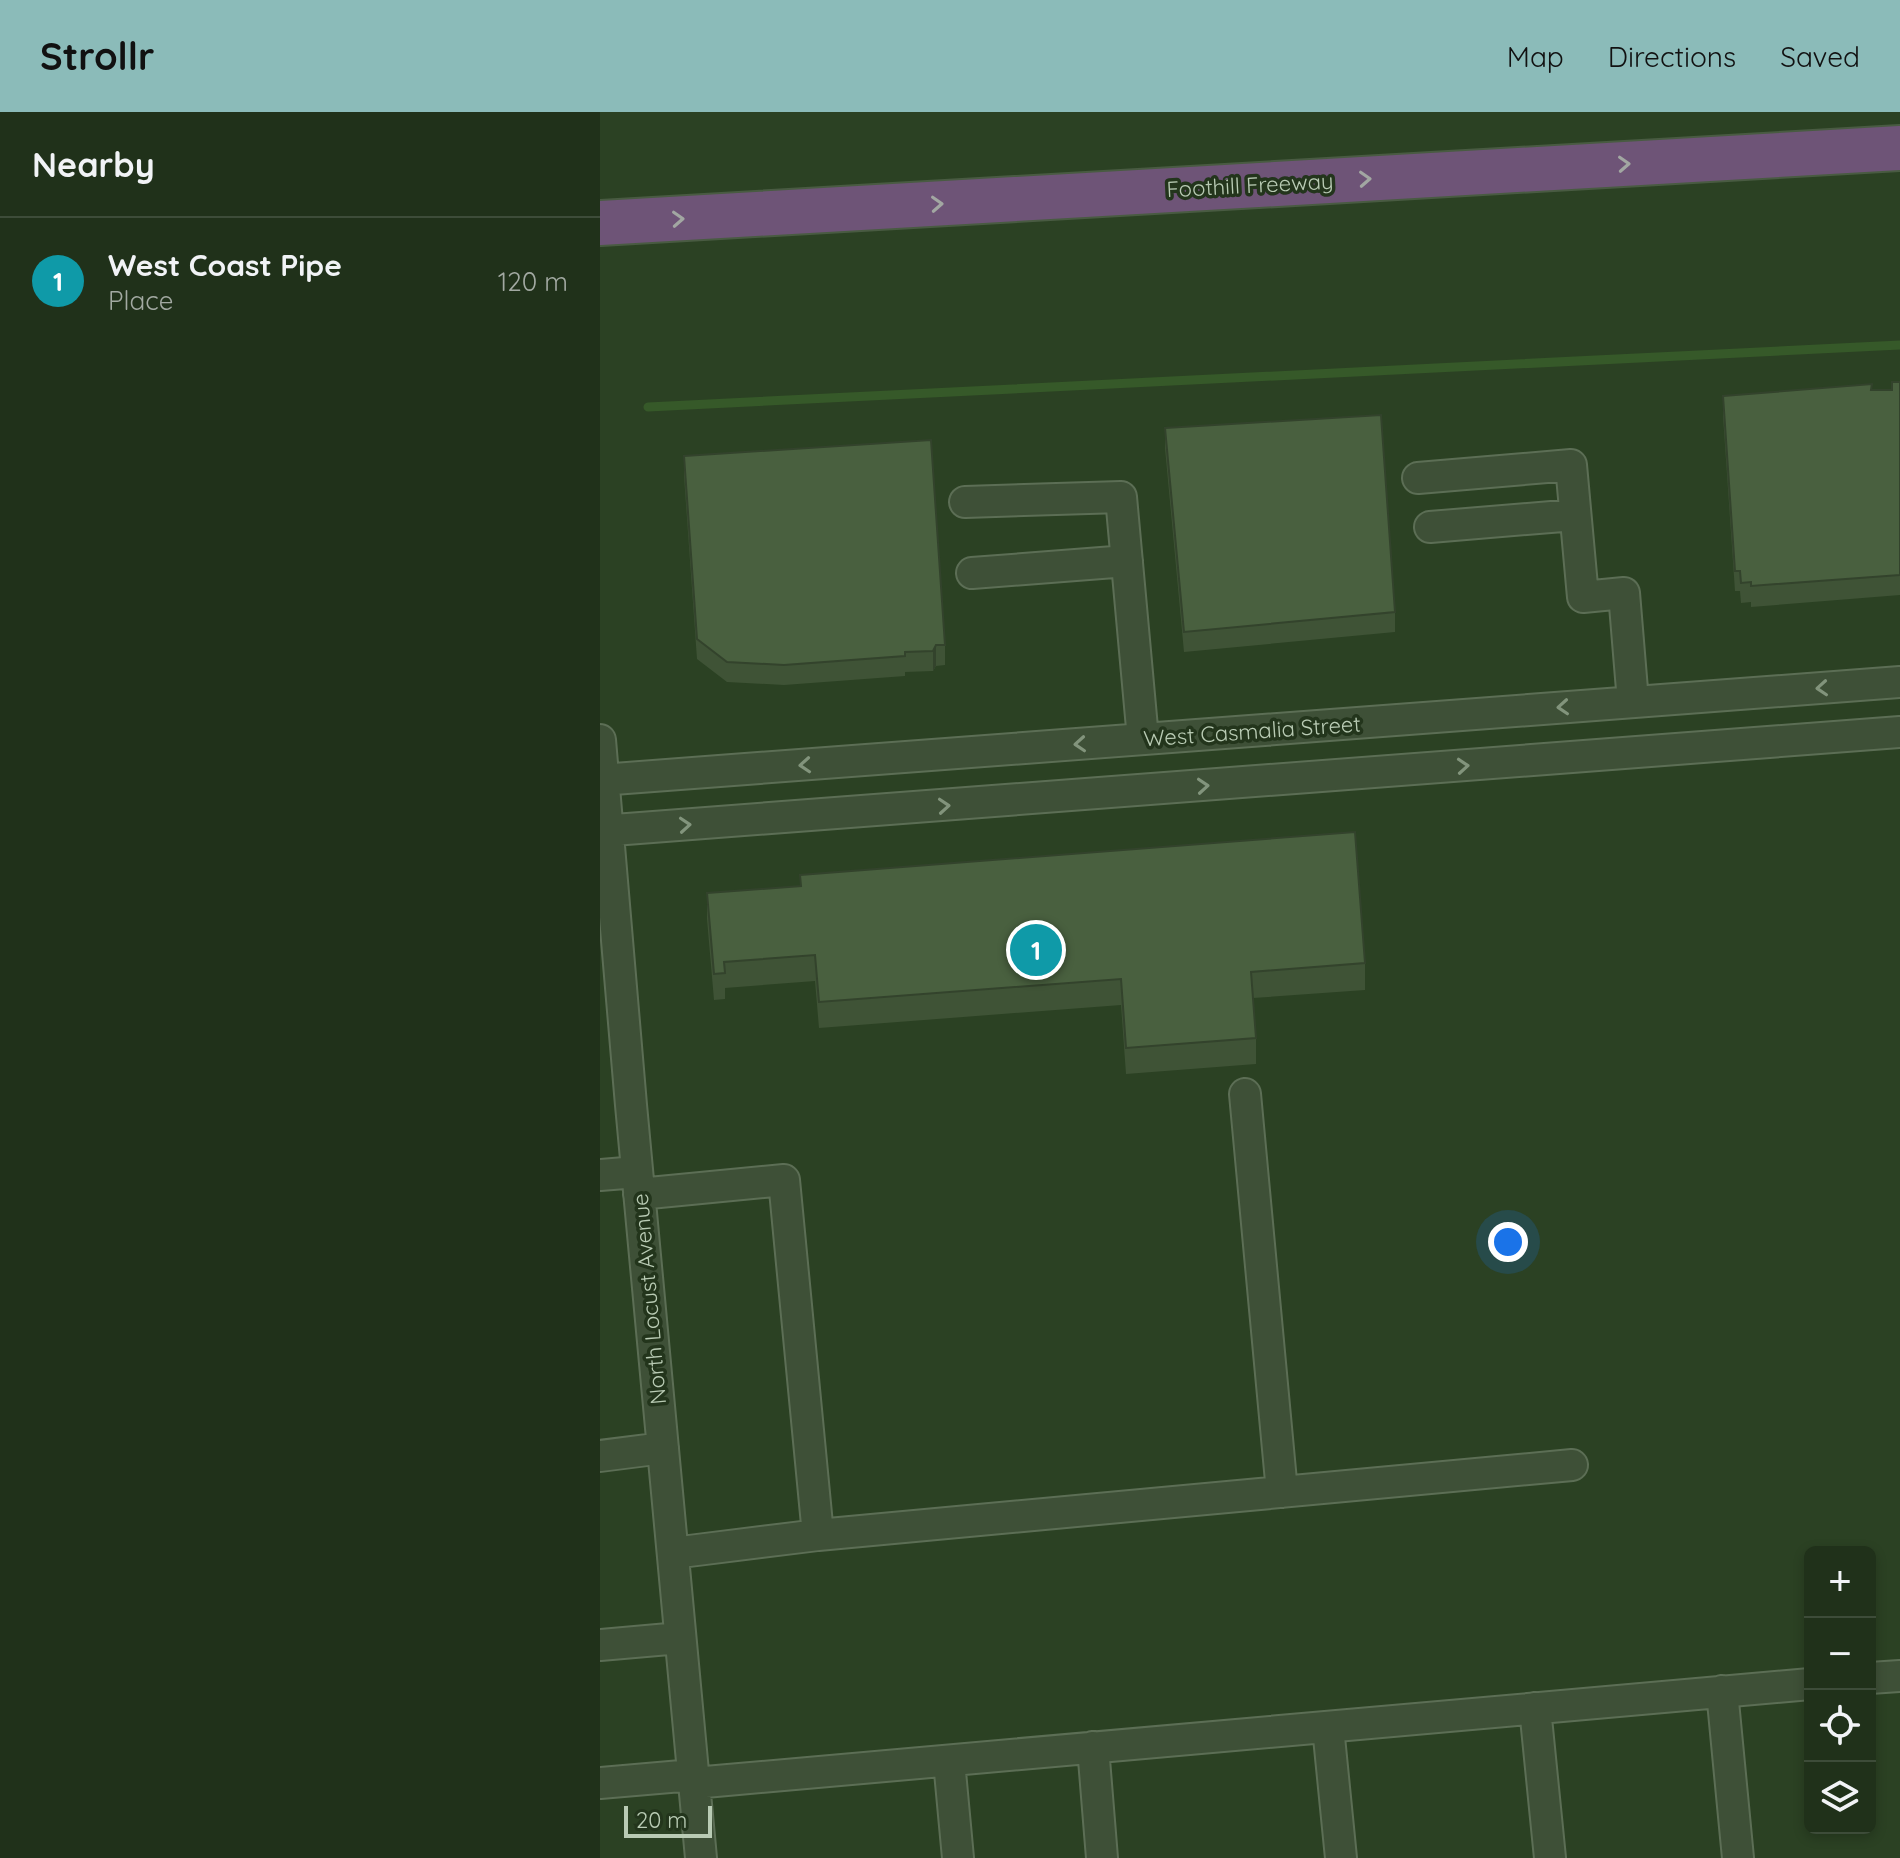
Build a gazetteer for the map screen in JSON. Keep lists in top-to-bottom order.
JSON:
{
  "streets": {
    "highway": ["Foothill Freeway"],
    "street": ["West Casmalia Street", "North Locust Avenue"]
  },
  "crossings": [
    ["West Casmalia Street", "North Locust Avenue"]
  ],
  "one_way": ["Foothill Freeway"],
  "scale_bar": "20 m",
  "page": {
    "header": "Strollr",
    "nav": ["Map", "Directions", "Saved"],
    "heading": "Nearby",
    "list": [
      {
        "mark": "1",
        "name": "West Coast Pipe",
        "note": "Place",
        "value": "120 m"
      }
    ],
    "pins": "1",
    "map_buttons": ["+", "−"],
    "scale": "20 m"
  }
}
